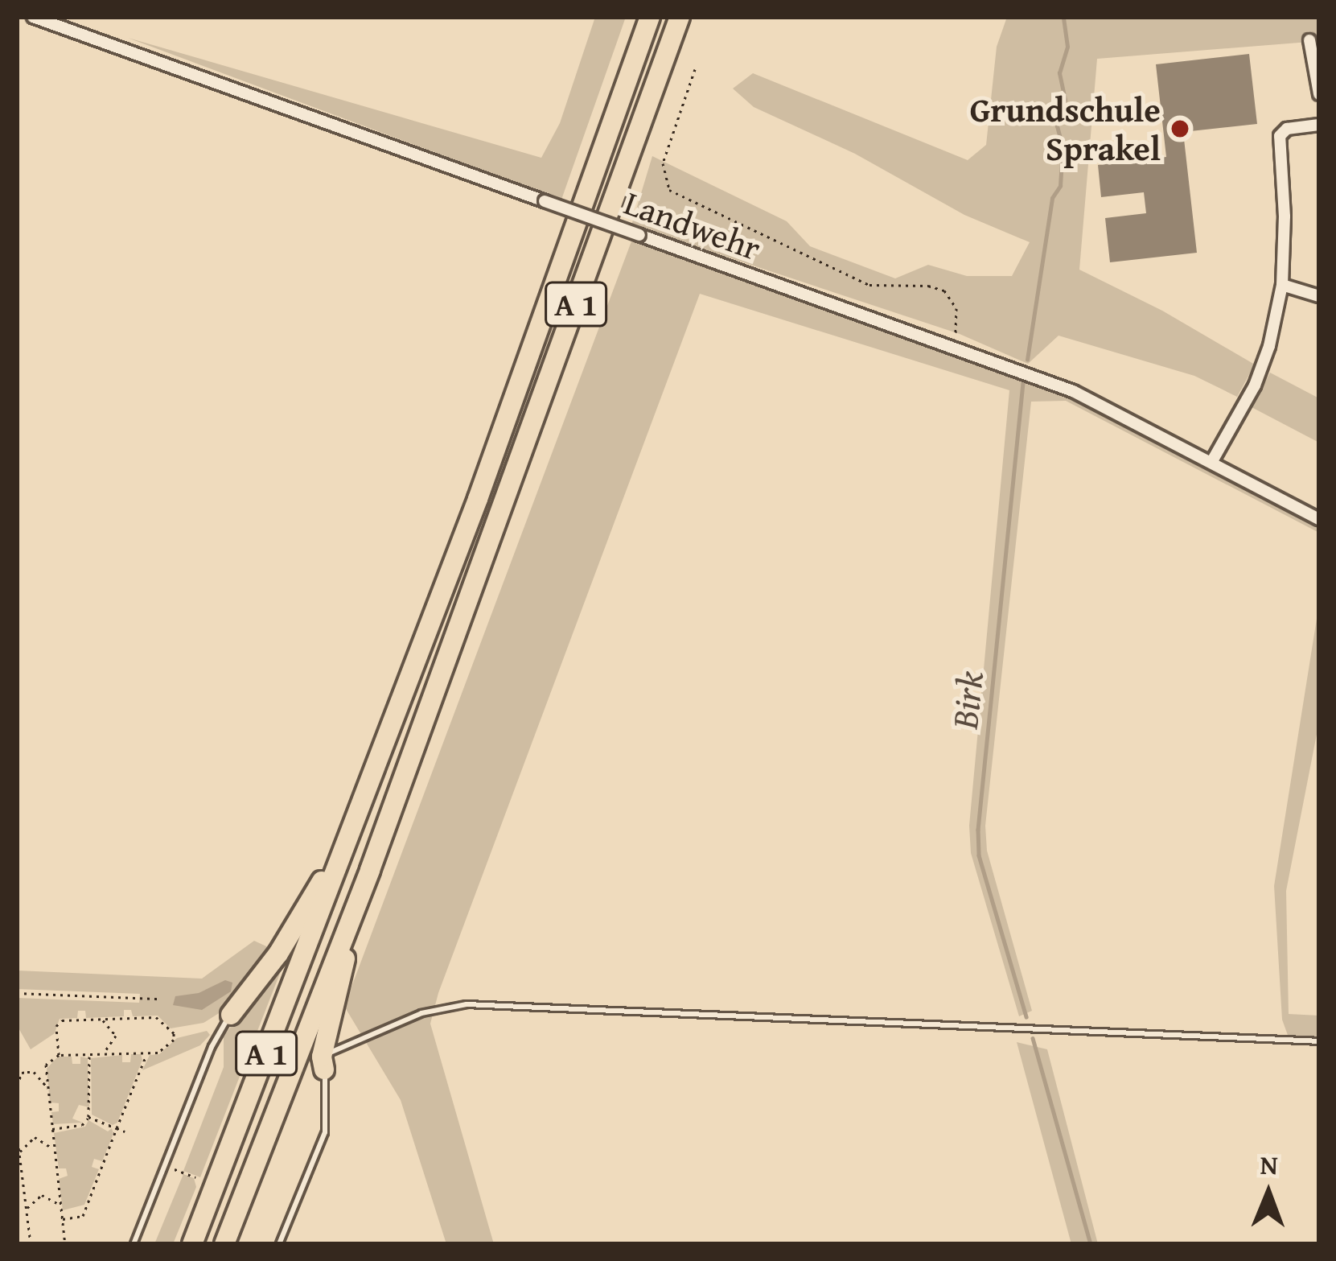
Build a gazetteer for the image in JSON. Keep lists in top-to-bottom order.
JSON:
{
  "streets": {
    "highway": ["A 1"],
    "street": ["Landwehr"]
  },
  "water": ["Birk"],
  "places": ["Grundschule Sprakel"],
  "north": "top"
}
